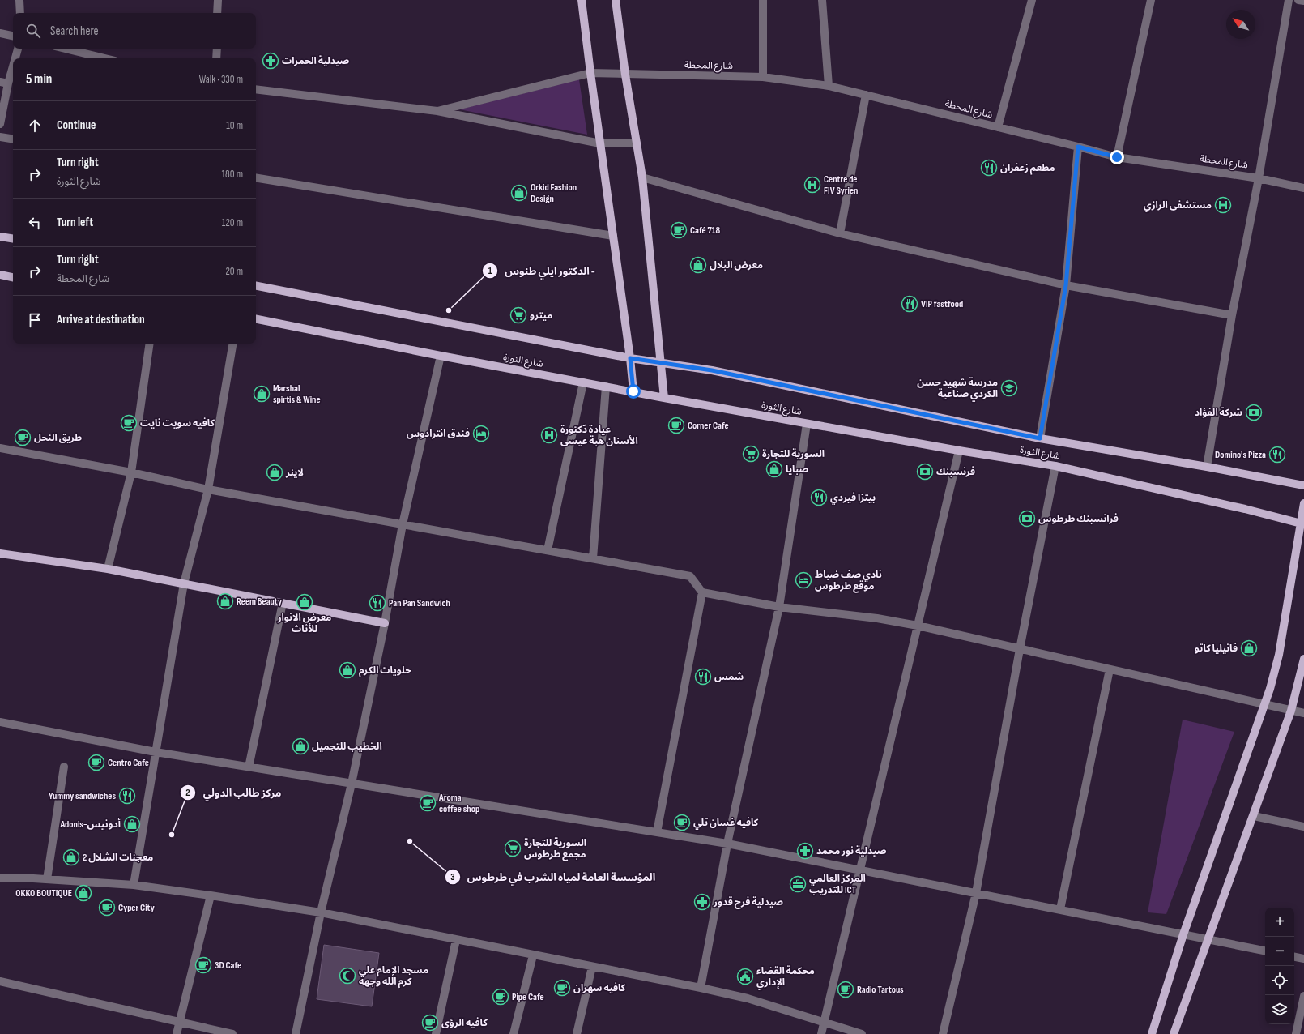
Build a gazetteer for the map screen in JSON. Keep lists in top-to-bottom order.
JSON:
{
  "streets": {
    "main road": ["شارع الثورة"],
    "street": ["شارع المحطة"]
  },
  "places": {
    "pharmacy": ["صيدلية الحمرات", "صيدلية نور محمد", "صيدلية فرح قدور"],
    "restaurant": [
      "مطعم زعفران",
      "VIP fastfood",
      "Domino's Pizza",
      "بيتزا فيردي",
      "Pan Pan Sandwich",
      "شمس",
      "Yummy sandwiches"
    ],
    "hospital": ["Centre de FIV Syrien", "مستشفى الرازي", "عيادة دّكتورة الأسنان هبة عيسى"],
    "shop": [
      "Orkid Fashion Design",
      "معرض البلال",
      "Marshal spirtis & Wine",
      "صبايا",
      "لاينر",
      "Reem Beauty",
      "معرض الانوار للأثاث",
      "فانيليا كاتو",
      "حلويات الكرم",
      "الخطيب للتجميل",
      "Adonis-أدونيس",
      "معجنات الشلال 2",
      "OKKO BOUTIQUE"
    ],
    "cafe": [
      "Café 718",
      "كافيه سويت نايت",
      "Corner Cafe",
      "طريق النحل",
      "Centro Cafe",
      "Aroma coffee shop",
      "كافيه غسان تلي",
      "Cyper City",
      "3D Cafe",
      "كافيه سهران",
      "Radio Tartous",
      "Pipe Cafe",
      "كافيه الرؤى"
    ],
    "other": ["الدكتور ايلي طنوس -", "مركز طالب الدولي", "المؤسسة العامة لمياه الشرب في طرطوس"],
    "supermarket": ["ميترو", "السورية للتجارة", "السورية للتجارة مجمع طرطوس"],
    "school or university": ["مدرسة شهيد حسن الكردي صناعية"],
    "bank": ["شركة الفؤاد", "فرنسبنك", "فرانسبنك طرطوس"],
    "hotel": ["فندق انترادوس", "نادي صف ضباط موقع طرطوس"],
    "office": ["المركز العالمي للتدريب ICT"],
    "mosque": ["مسجد الإمام علي كرم الله وجهه"],
    "public building": ["محكمة القضاء الإداري"]
  },
  "north": "top left",
  "page": {
    "search": "Search here",
    "heading": ["5 min", "Walk · 330 m"],
    "list": [
      ["Continue", "10 m"],
      ["Turn right", "شارع الثورة", "180 m"],
      ["Turn left", "120 m"],
      ["Turn right", "شارع المحطة", "20 m"],
      "Arrive at destination"
    ],
    "map_buttons": ["+", "−"]
  }
}
